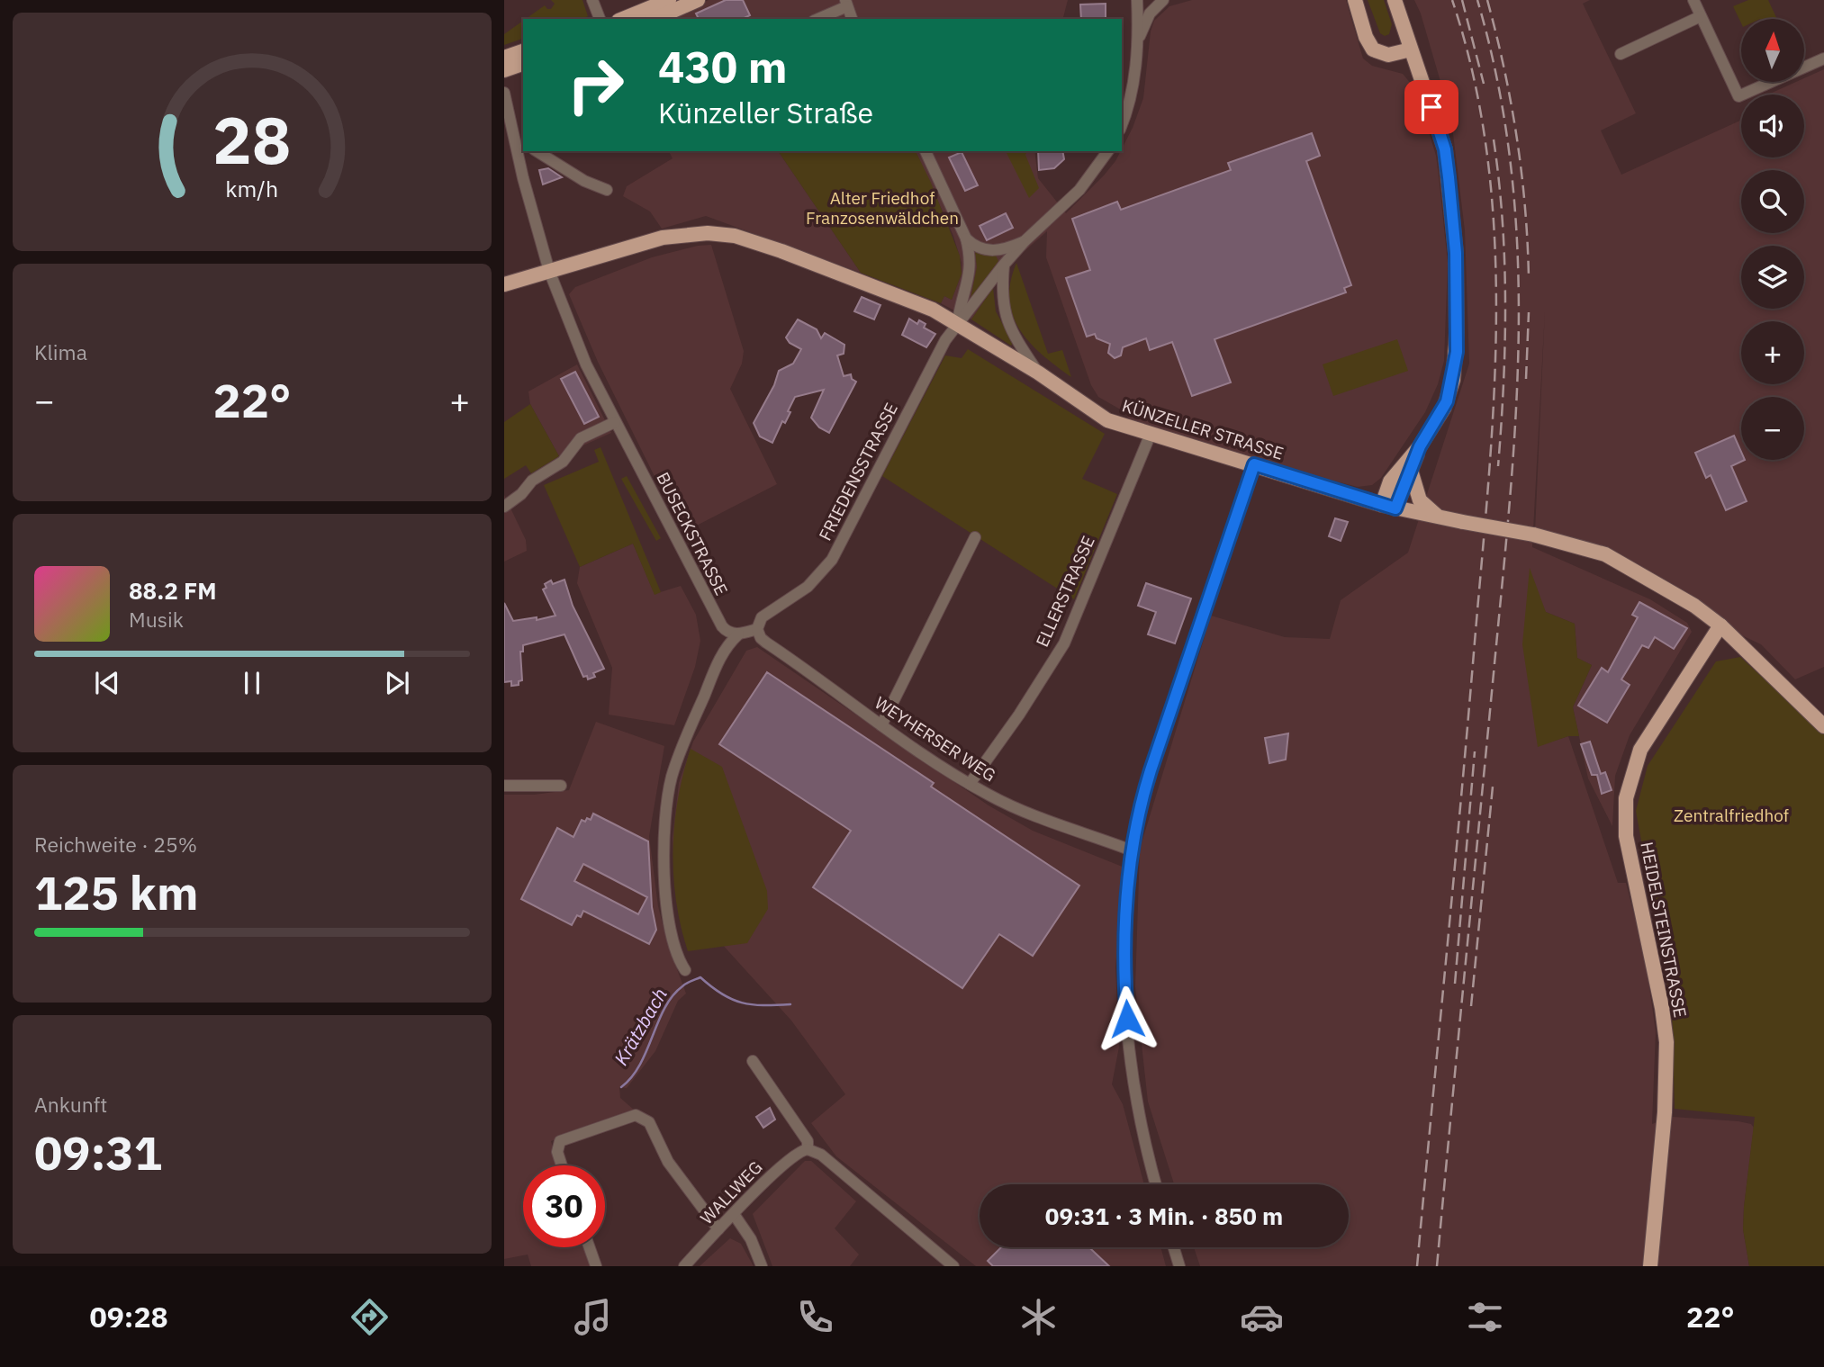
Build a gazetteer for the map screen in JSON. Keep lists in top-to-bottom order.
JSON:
{
  "streets": {
    "main road": ["KÜNZELLER STRASSE", "HEIDELSTEINSTRASSE"],
    "street": [
      "FRIEDENSSTRASSE",
      "BUSECKSTRASSE",
      "ELLERSTRASSE",
      "WEYHERSER WEG",
      "WALLWEG"
    ]
  },
  "crossings": [
    ["KÜNZELLER STRASSE", "FRIEDENSSTRASSE"],
    ["KÜNZELLER STRASSE", "BUSECKSTRASSE"],
    ["KÜNZELLER STRASSE", "ELLERSTRASSE"],
    ["KÜNZELLER STRASSE", "HEIDELSTEINSTRASSE"],
    ["FRIEDENSSTRASSE", "WEYHERSER WEG"],
    ["ELLERSTRASSE", "WEYHERSER WEG"]
  ],
  "water": ["Krätzbach"],
  "parks": ["Alter Friedhof Franzosenwäldchen", "Zentralfriedhof"],
  "north": "top",
  "page": {
    "map_buttons": ["+", "−"],
    "turn": ["430 m", "Künzeller Straße"],
    "tile": [
      "Klima",
      ["Reichweite · 25%", "125 km"],
      ["Ankunft", "09:31"]
    ],
    "heat": ["−", "22°", "+"],
    "song": ["88.2 FM", "Musik"],
    "limit": "30",
    "trip": "09:31 · 3 Min. · 850 m",
    "tabs": ["09:28", "22°"],
    "gauge": ["28", "km/h"]
  }
}
